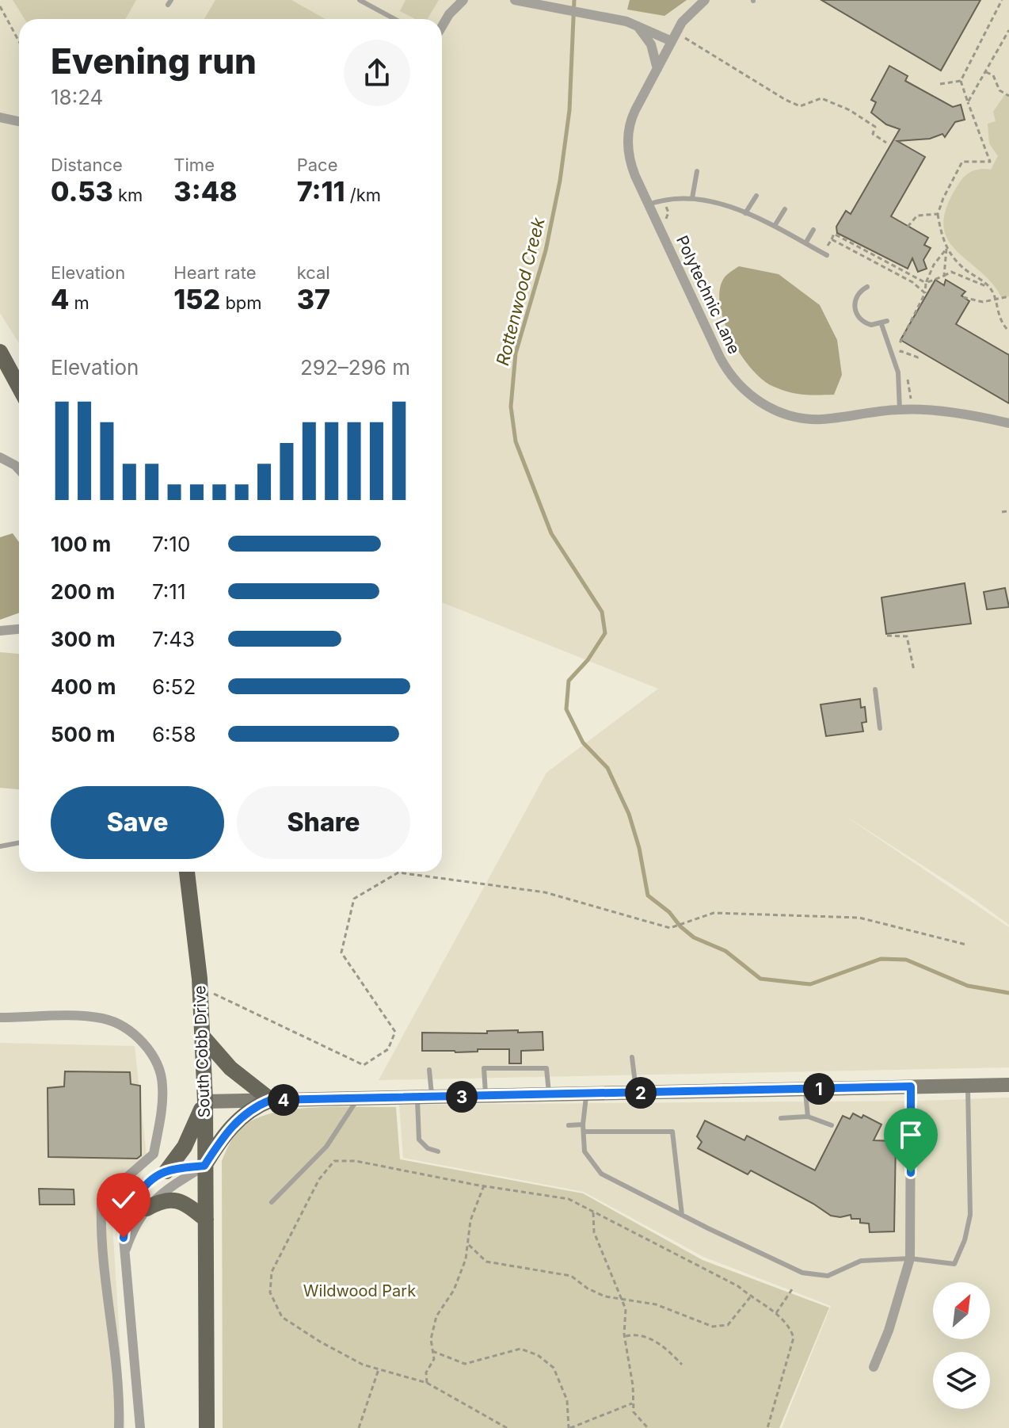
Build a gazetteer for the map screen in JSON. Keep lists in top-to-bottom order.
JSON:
{
  "streets": {
    "main road": ["South Cobb Drive"],
    "street": ["Polytechnic Lane"]
  },
  "water": ["Rottenwood Creek"],
  "parks": ["Wildwood Park"],
  "north": "top right",
  "page": {
    "heading": ["Evening run", "18:24"],
    "stats": [
      ["Distance", "0.53 km"],
      ["Time", "3:48"],
      ["Pace", "7:11 /km"],
      ["Elevation", "4 m"],
      ["Heart rate", "152 bpm"],
      ["kcal", "37"]
    ],
    "chart": ["Elevation", "292–296 m"],
    "list": [
      {
        "name": "100 m",
        "note": "7:10"
      },
      {
        "name": "200 m",
        "note": "7:11"
      },
      {
        "name": "300 m",
        "note": "7:43"
      },
      {
        "name": "400 m",
        "note": "6:52"
      },
      {
        "name": "500 m",
        "note": "6:58"
      }
    ],
    "buttons": ["Save", "Share"],
    "pins": [
      "1",
      "2",
      "3",
      "4"
    ]
  }
}
